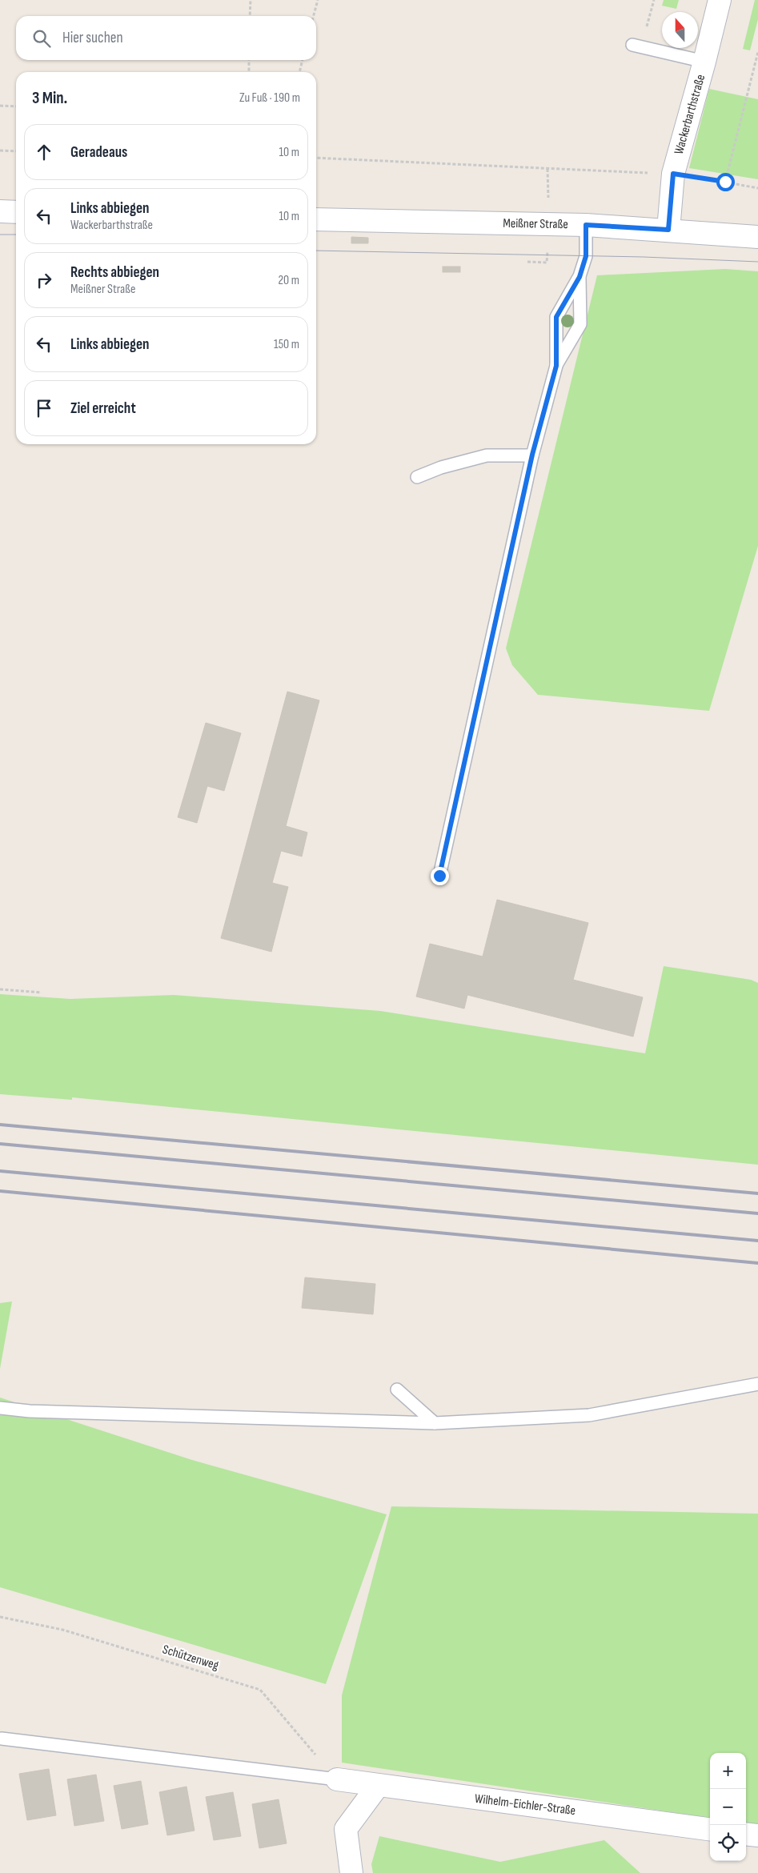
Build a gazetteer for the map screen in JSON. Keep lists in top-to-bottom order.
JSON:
{
  "streets": {
    "street": ["Wackerbarthstraße", "Meißner Straße", "Wilhelm-Eichler-Straße"],
    "path": ["Schützenweg"]
  },
  "crossings": [
    ["Wackerbarthstraße", "Meißner Straße"],
    ["Schützenweg", "Wilhelm-Eichler-Straße"]
  ],
  "north": "top",
  "page": {
    "search": "Hier suchen",
    "heading": ["3 Min.", "Zu Fuß · 190 m"],
    "list": [
      ["Geradeaus", "10 m"],
      ["Links abbiegen", "Wackerbarthstraße", "10 m"],
      ["Rechts abbiegen", "Meißner Straße", "20 m"],
      ["Links abbiegen", "150 m"],
      "Ziel erreicht"
    ],
    "map_buttons": ["+", "−"]
  }
}
